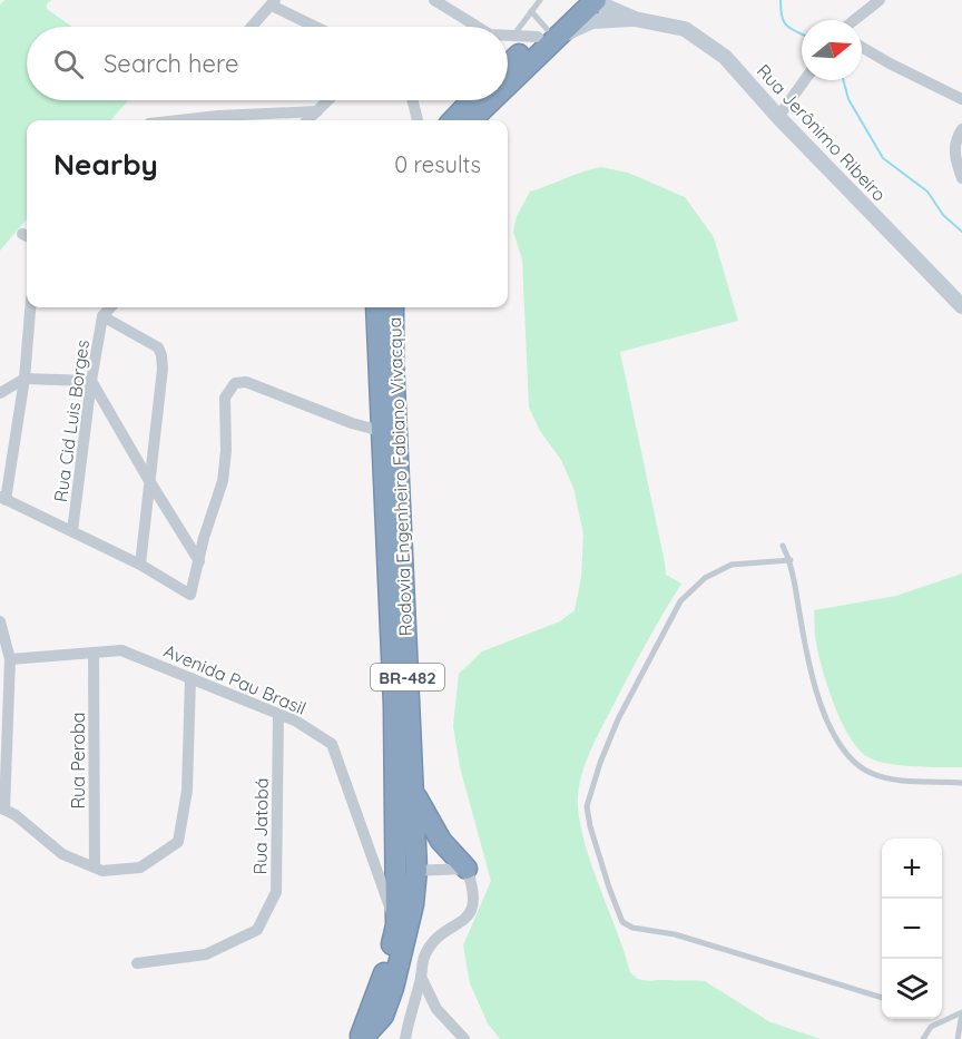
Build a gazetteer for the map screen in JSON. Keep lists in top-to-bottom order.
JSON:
{
  "streets": {
    "highway": ["Rodovia Engenheiro Fabiano Vivacqua", "BR-482"],
    "street": [
      "Rua Jerônimo Ribeiro",
      "Rua Cid Luis Borges",
      "Avenida Pau Brasil",
      "Rua Peroba",
      "Rua Jatobá"
    ]
  },
  "crossings": [
    ["Rodovia Engenheiro Fabiano Vivacqua", "Avenida Pau Brasil"],
    ["Avenida Pau Brasil", "Rua Peroba"],
    ["Avenida Pau Brasil", "Rua Jatobá"]
  ],
  "north": "right",
  "page": {
    "search": "Search here",
    "heading": ["Nearby", "0 results"],
    "map_buttons": ["+", "−"]
  }
}
